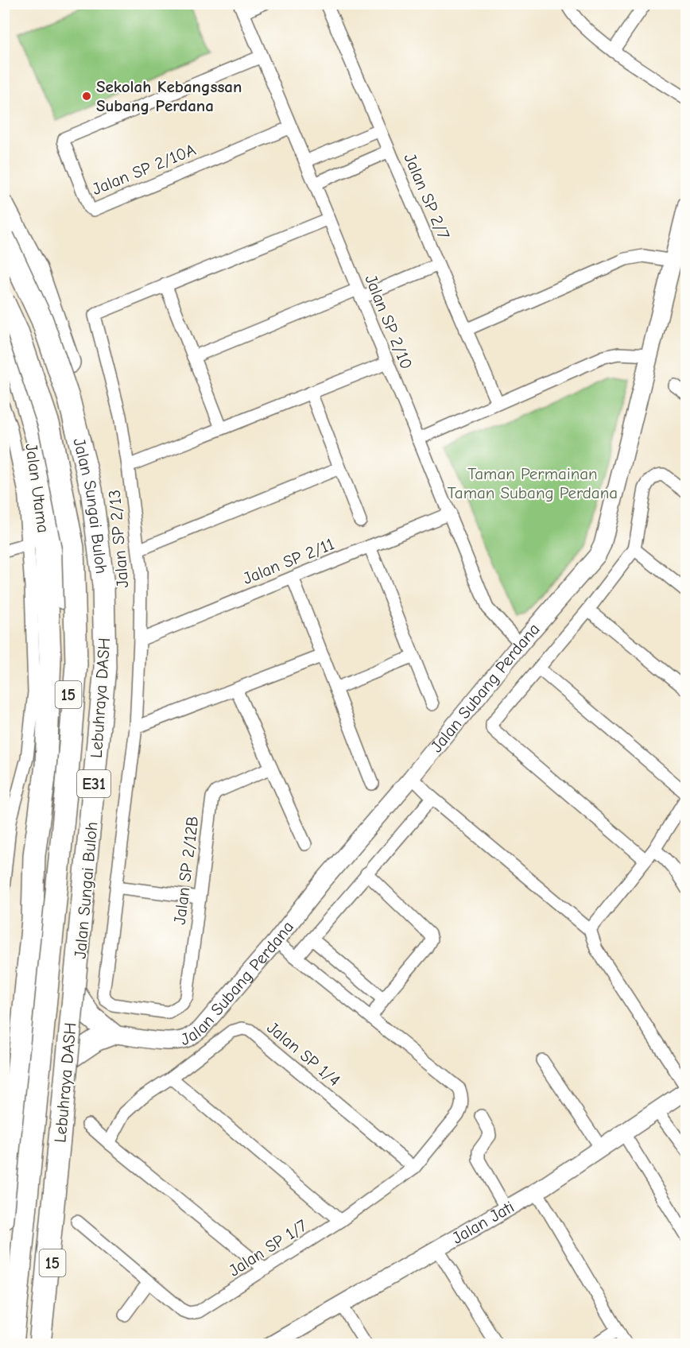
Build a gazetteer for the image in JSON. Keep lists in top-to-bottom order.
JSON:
{
  "streets": {
    "highway": [
      "Jalan Sungai Buloh",
      "15",
      "Lebuhraya DASH",
      "E31"
    ],
    "street": [
      "Jalan SP 2/10A",
      "Jalan SP 2/7",
      "Jalan SP 2/10",
      "Jalan Utama",
      "Jalan SP 2/13",
      "Jalan SP 2/11",
      "Jalan Subang Perdana",
      "Jalan SP 2/12B",
      "Jalan SP 1/4",
      "Jalan Jati",
      "Jalan SP 1/7"
    ]
  },
  "crossings": [
    ["Jalan SP 2/10A", "Jalan SP 2/10"],
    ["Jalan SP 2/10", "Jalan SP 2/13"],
    ["Jalan SP 2/10", "Jalan SP 2/11"],
    ["Jalan SP 2/10", "Jalan Subang Perdana"],
    ["Jalan Sungai Buloh", "Lebuhraya DASH"],
    ["Jalan SP 2/13", "Jalan SP 2/11"],
    ["Jalan SP 2/13", "Jalan SP 2/12B"],
    ["Jalan SP 1/4", "Jalan SP 1/7"]
  ],
  "parks": ["Taman Permainan Taman Subang Perdana"],
  "places": ["Sekolah Kebangssan Subang Perdana"]
}
